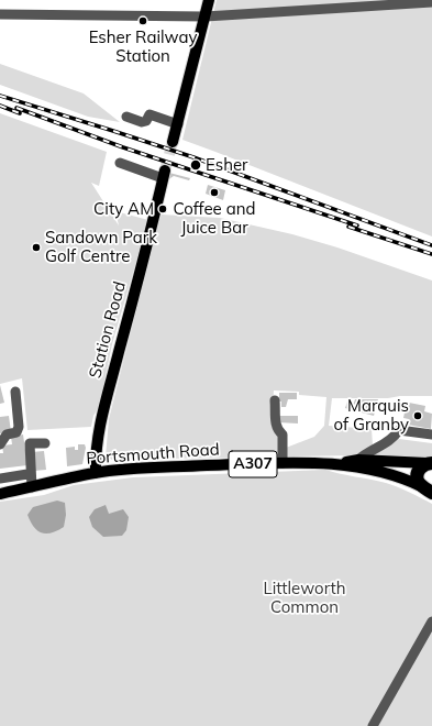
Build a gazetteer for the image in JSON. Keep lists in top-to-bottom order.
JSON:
{
  "streets": {
    "main road": ["Station Road", "Portsmouth Road", "A307"]
  },
  "crossings": [
    ["Station Road", "Portsmouth Road"]
  ],
  "parks": ["Littleworth Common"],
  "places": [
    "Esher Railway Station",
    "Esher",
    "Coffee and Juice Bar",
    "City AM",
    "Sandown Park Golf Centre",
    "Marquis of Granby"
  ]
}
